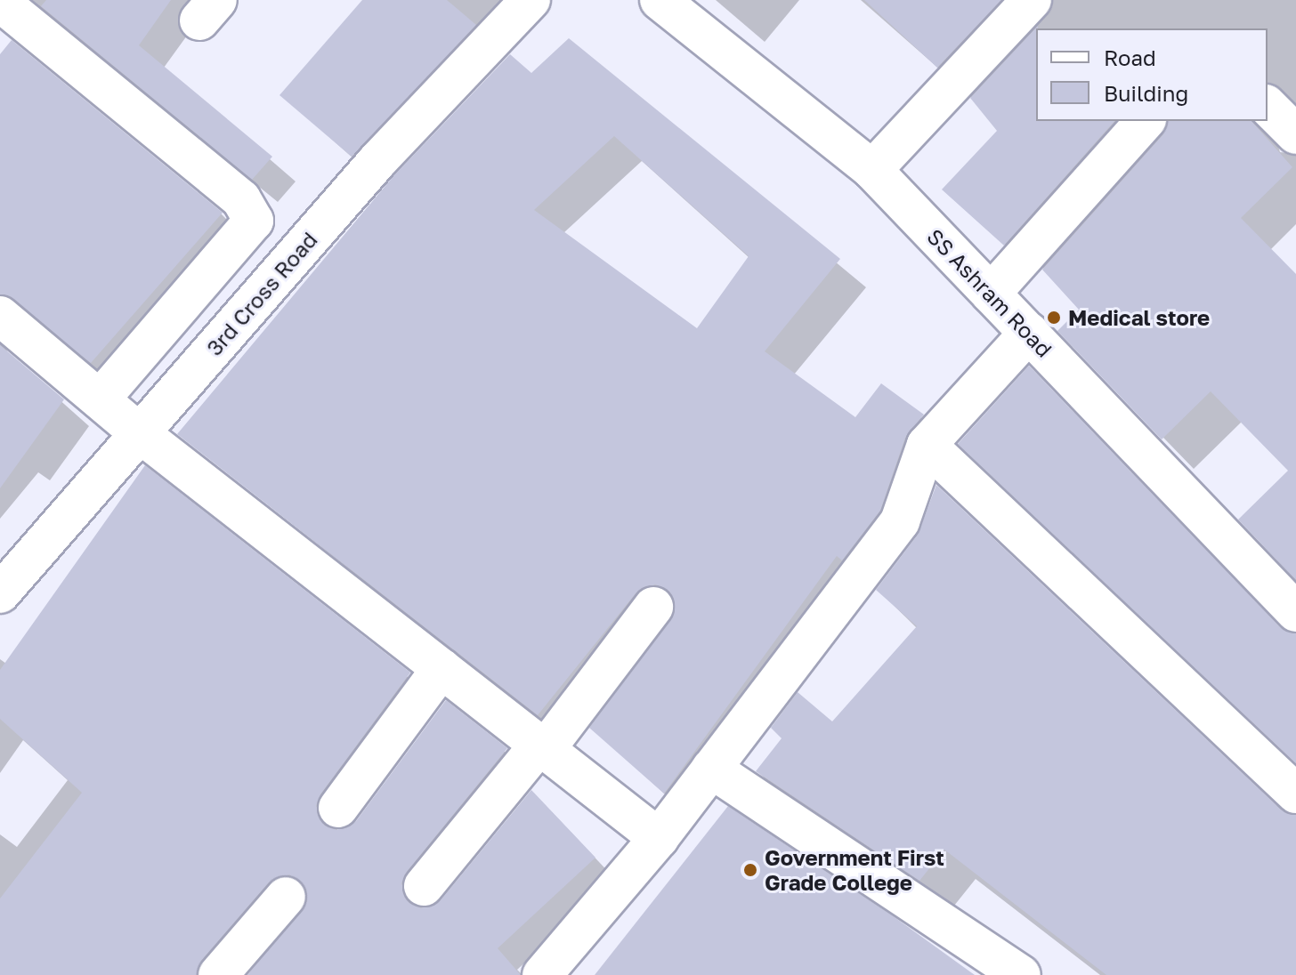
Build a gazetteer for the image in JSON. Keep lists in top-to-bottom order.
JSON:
{
  "streets": {
    "street": ["SS Ashram Road", "3rd Cross Road"]
  },
  "places": ["Medical store", "Government First Grade College"],
  "legend": ["Road", "Building"]
}
